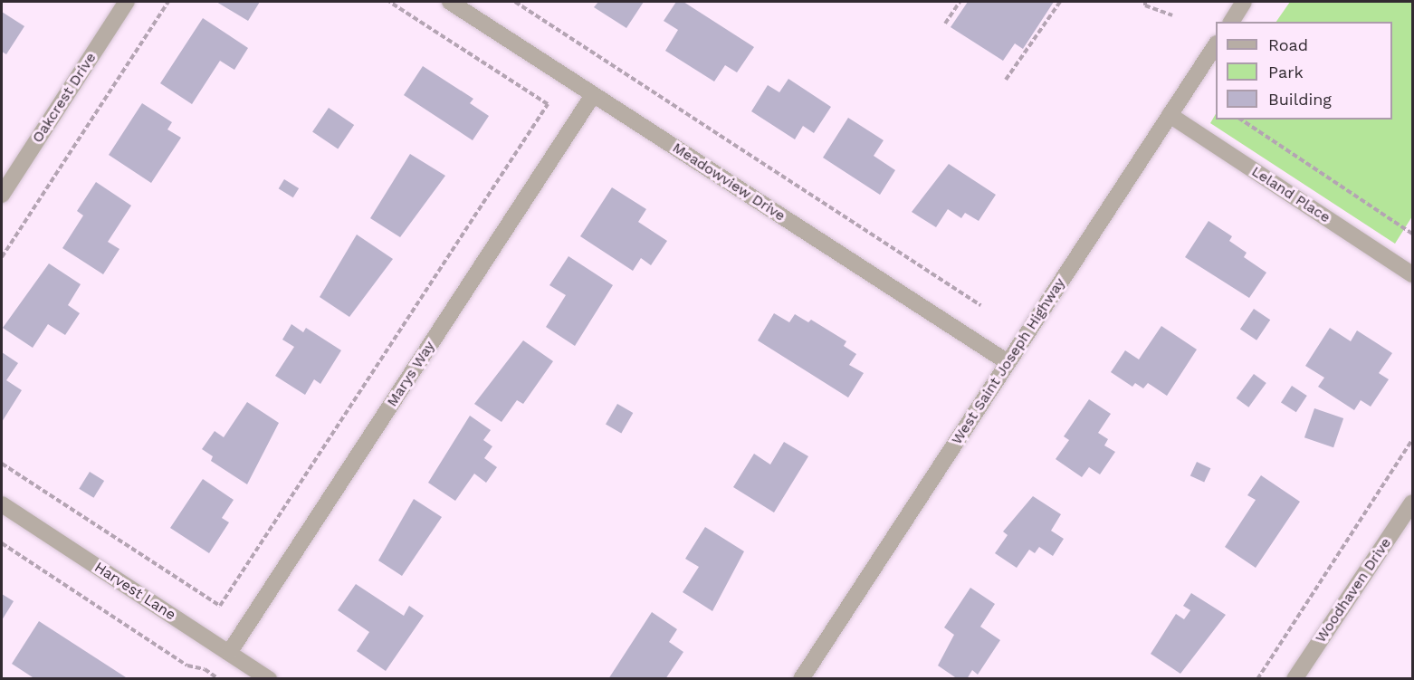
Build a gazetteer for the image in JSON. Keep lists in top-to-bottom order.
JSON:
{
  "streets": {
    "street": [
      "Oakcrest Drive",
      "Meadowview Drive",
      "Leland Place",
      "West Saint Joseph Highway",
      "Marys Way",
      "Woodhaven Drive",
      "Harvest Lane"
    ]
  },
  "crossings": [
    ["Meadowview Drive", "West Saint Joseph Highway"],
    ["Meadowview Drive", "Marys Way"],
    ["Leland Place", "West Saint Joseph Highway"],
    ["Marys Way", "Harvest Lane"]
  ],
  "legend": ["Road", "Park", "Building"]
}
